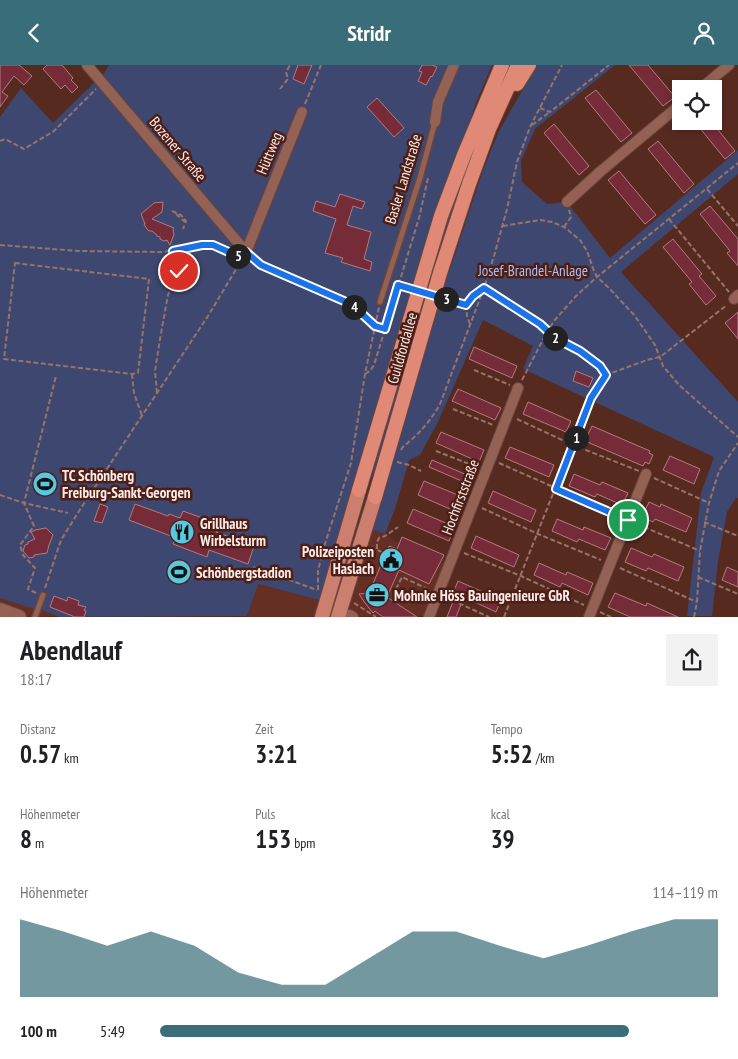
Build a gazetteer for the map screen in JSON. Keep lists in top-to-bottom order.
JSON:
{
  "streets": {
    "highway": ["Guildfordallee"],
    "street": [
      "Bozener Straße",
      "Hüttweg",
      "Basler Landstraße",
      "Hochfirststraße"
    ]
  },
  "crossings": [
    ["Bozener Straße", "Hüttweg"]
  ],
  "parks": ["Josef-Brandel-Anlage"],
  "places": {
    "sports": ["TC Schönberg Freiburg-Sankt-Georgen", "Schönbergstadion"],
    "restaurant": ["Grillhaus Wirbelsturm"],
    "public building": ["Polizeiposten Haslach"],
    "office": ["Mohnke Höss Bauingenieure GbR"]
  },
  "page": {
    "header": "Stridr",
    "pins": [
      "5",
      "3",
      "4",
      "2",
      "1"
    ],
    "heading": ["Abendlauf", "18:17"],
    "stats": [
      ["Distanz", "0.57 km"],
      ["Zeit", "3:21"],
      ["Tempo", "5:52 /km"],
      ["Höhenmeter", "8 m"],
      ["Puls", "153 bpm"],
      ["kcal", "39"]
    ],
    "chart": ["Höhenmeter", "114–119 m"],
    "list": [
      {
        "name": "100 m",
        "note": "5:49"
      }
    ]
  }
}
